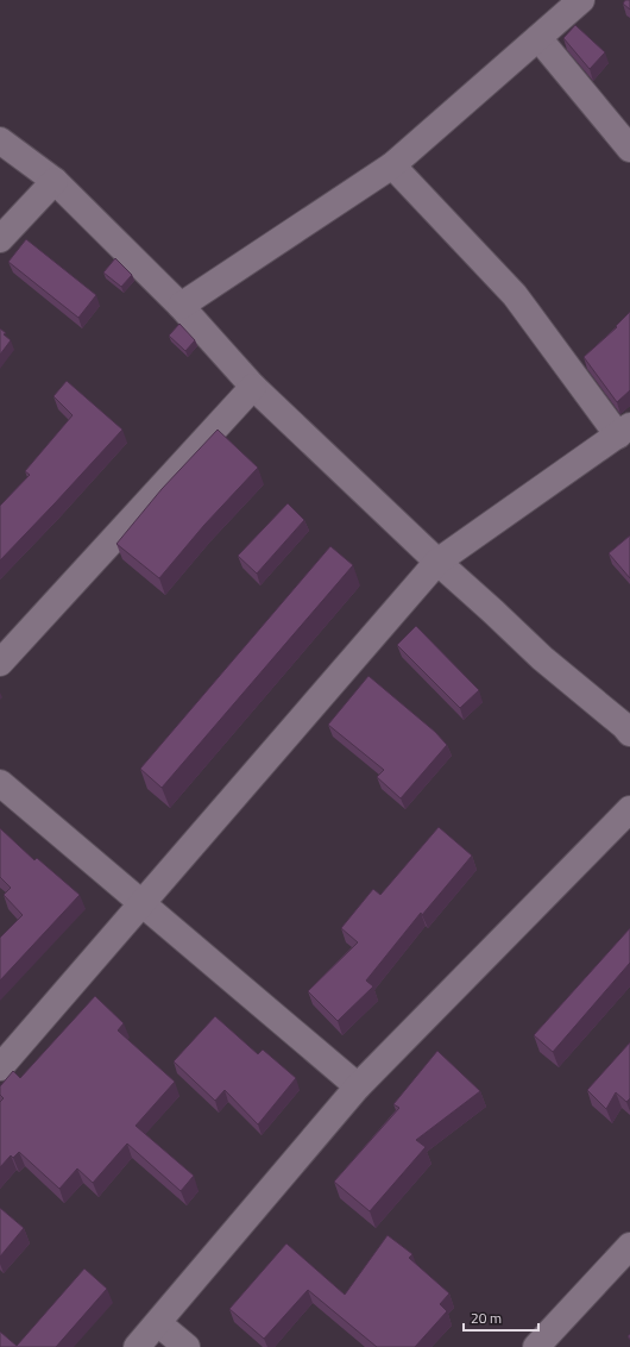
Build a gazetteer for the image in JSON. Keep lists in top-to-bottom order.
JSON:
{
  "scale_bar": "20 m"
}
